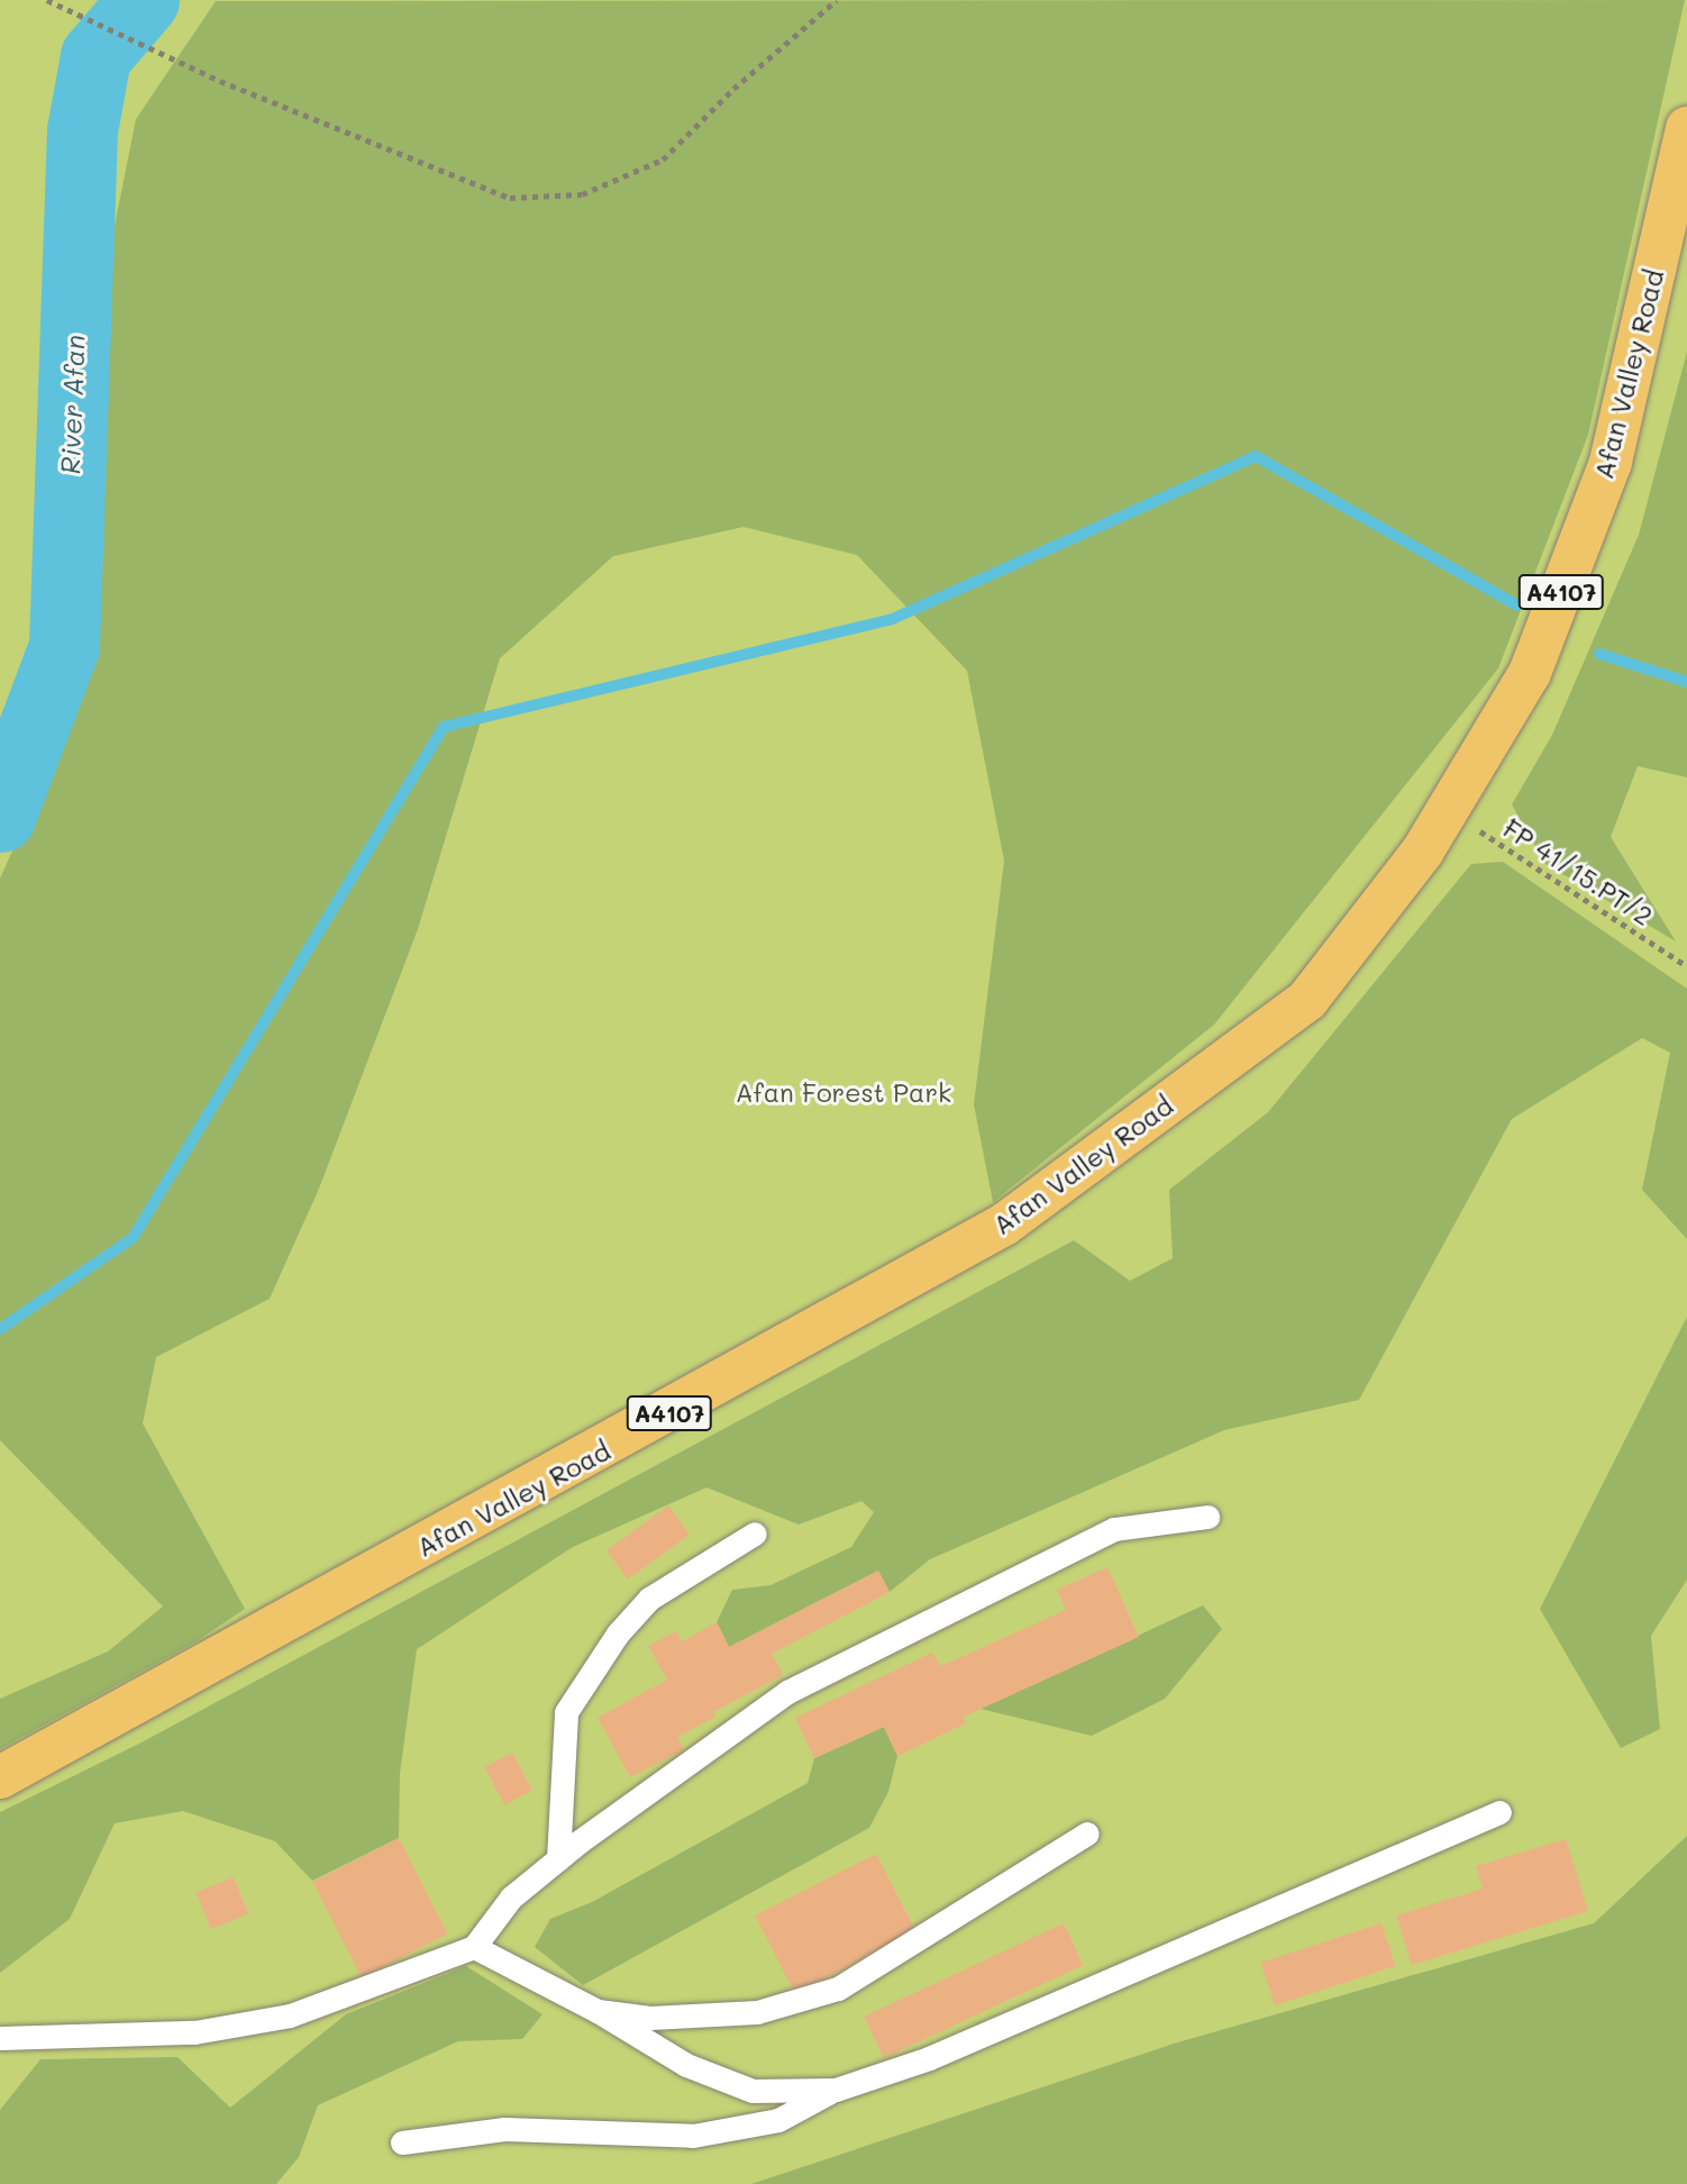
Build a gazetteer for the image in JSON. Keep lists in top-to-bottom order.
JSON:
{
  "streets": {
    "main road": ["Afan Valley Road", "A4107"],
    "path": ["FP 41/15.PT/2"]
  },
  "crossings": [
    ["Afan Valley Road", "FP 41/15.PT/2"]
  ],
  "water": ["River Afan"],
  "parks": ["Afan Forest Park"]
}
